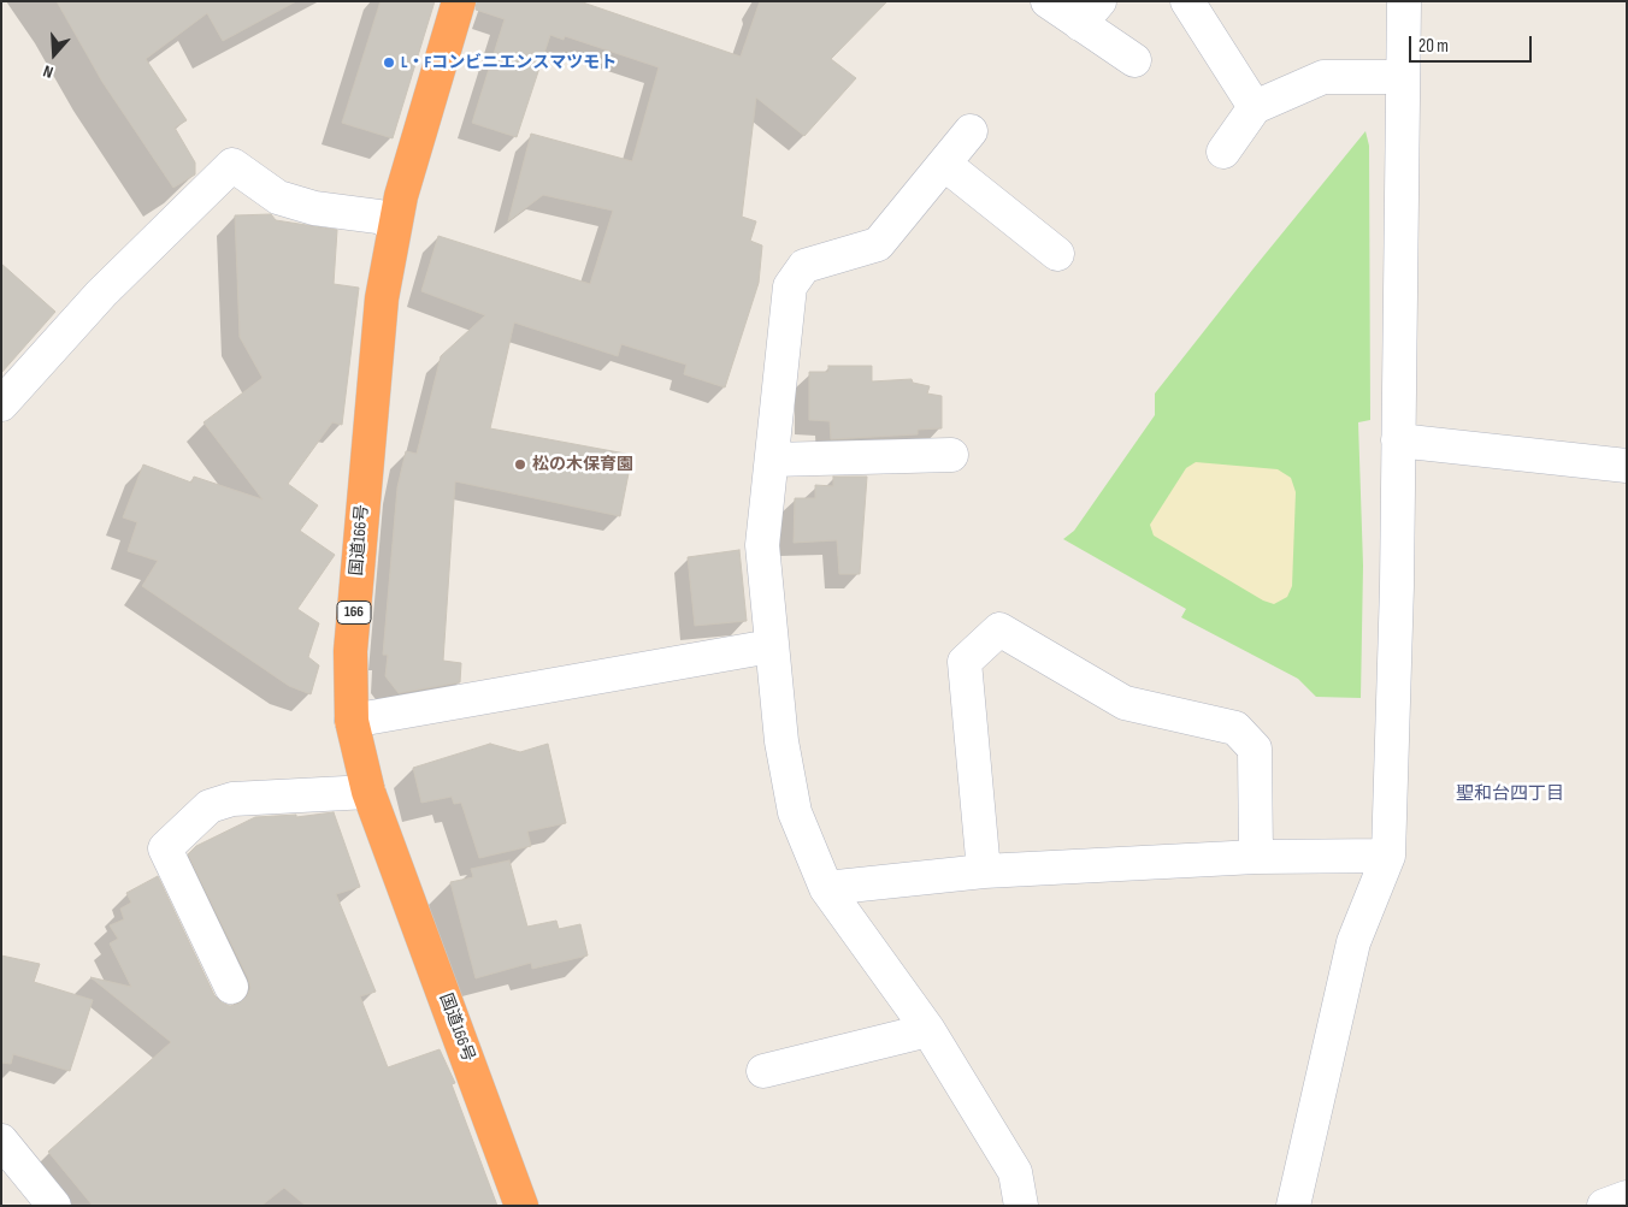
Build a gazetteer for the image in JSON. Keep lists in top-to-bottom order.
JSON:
{
  "streets": {
    "highway": ["国道166号", "166"]
  },
  "districts": ["聖和台四丁目"],
  "places": ["L・Fコンビニエンスマツモト", "松の木保育園"],
  "scale_bar": "20 m",
  "north": "bottom"
}
